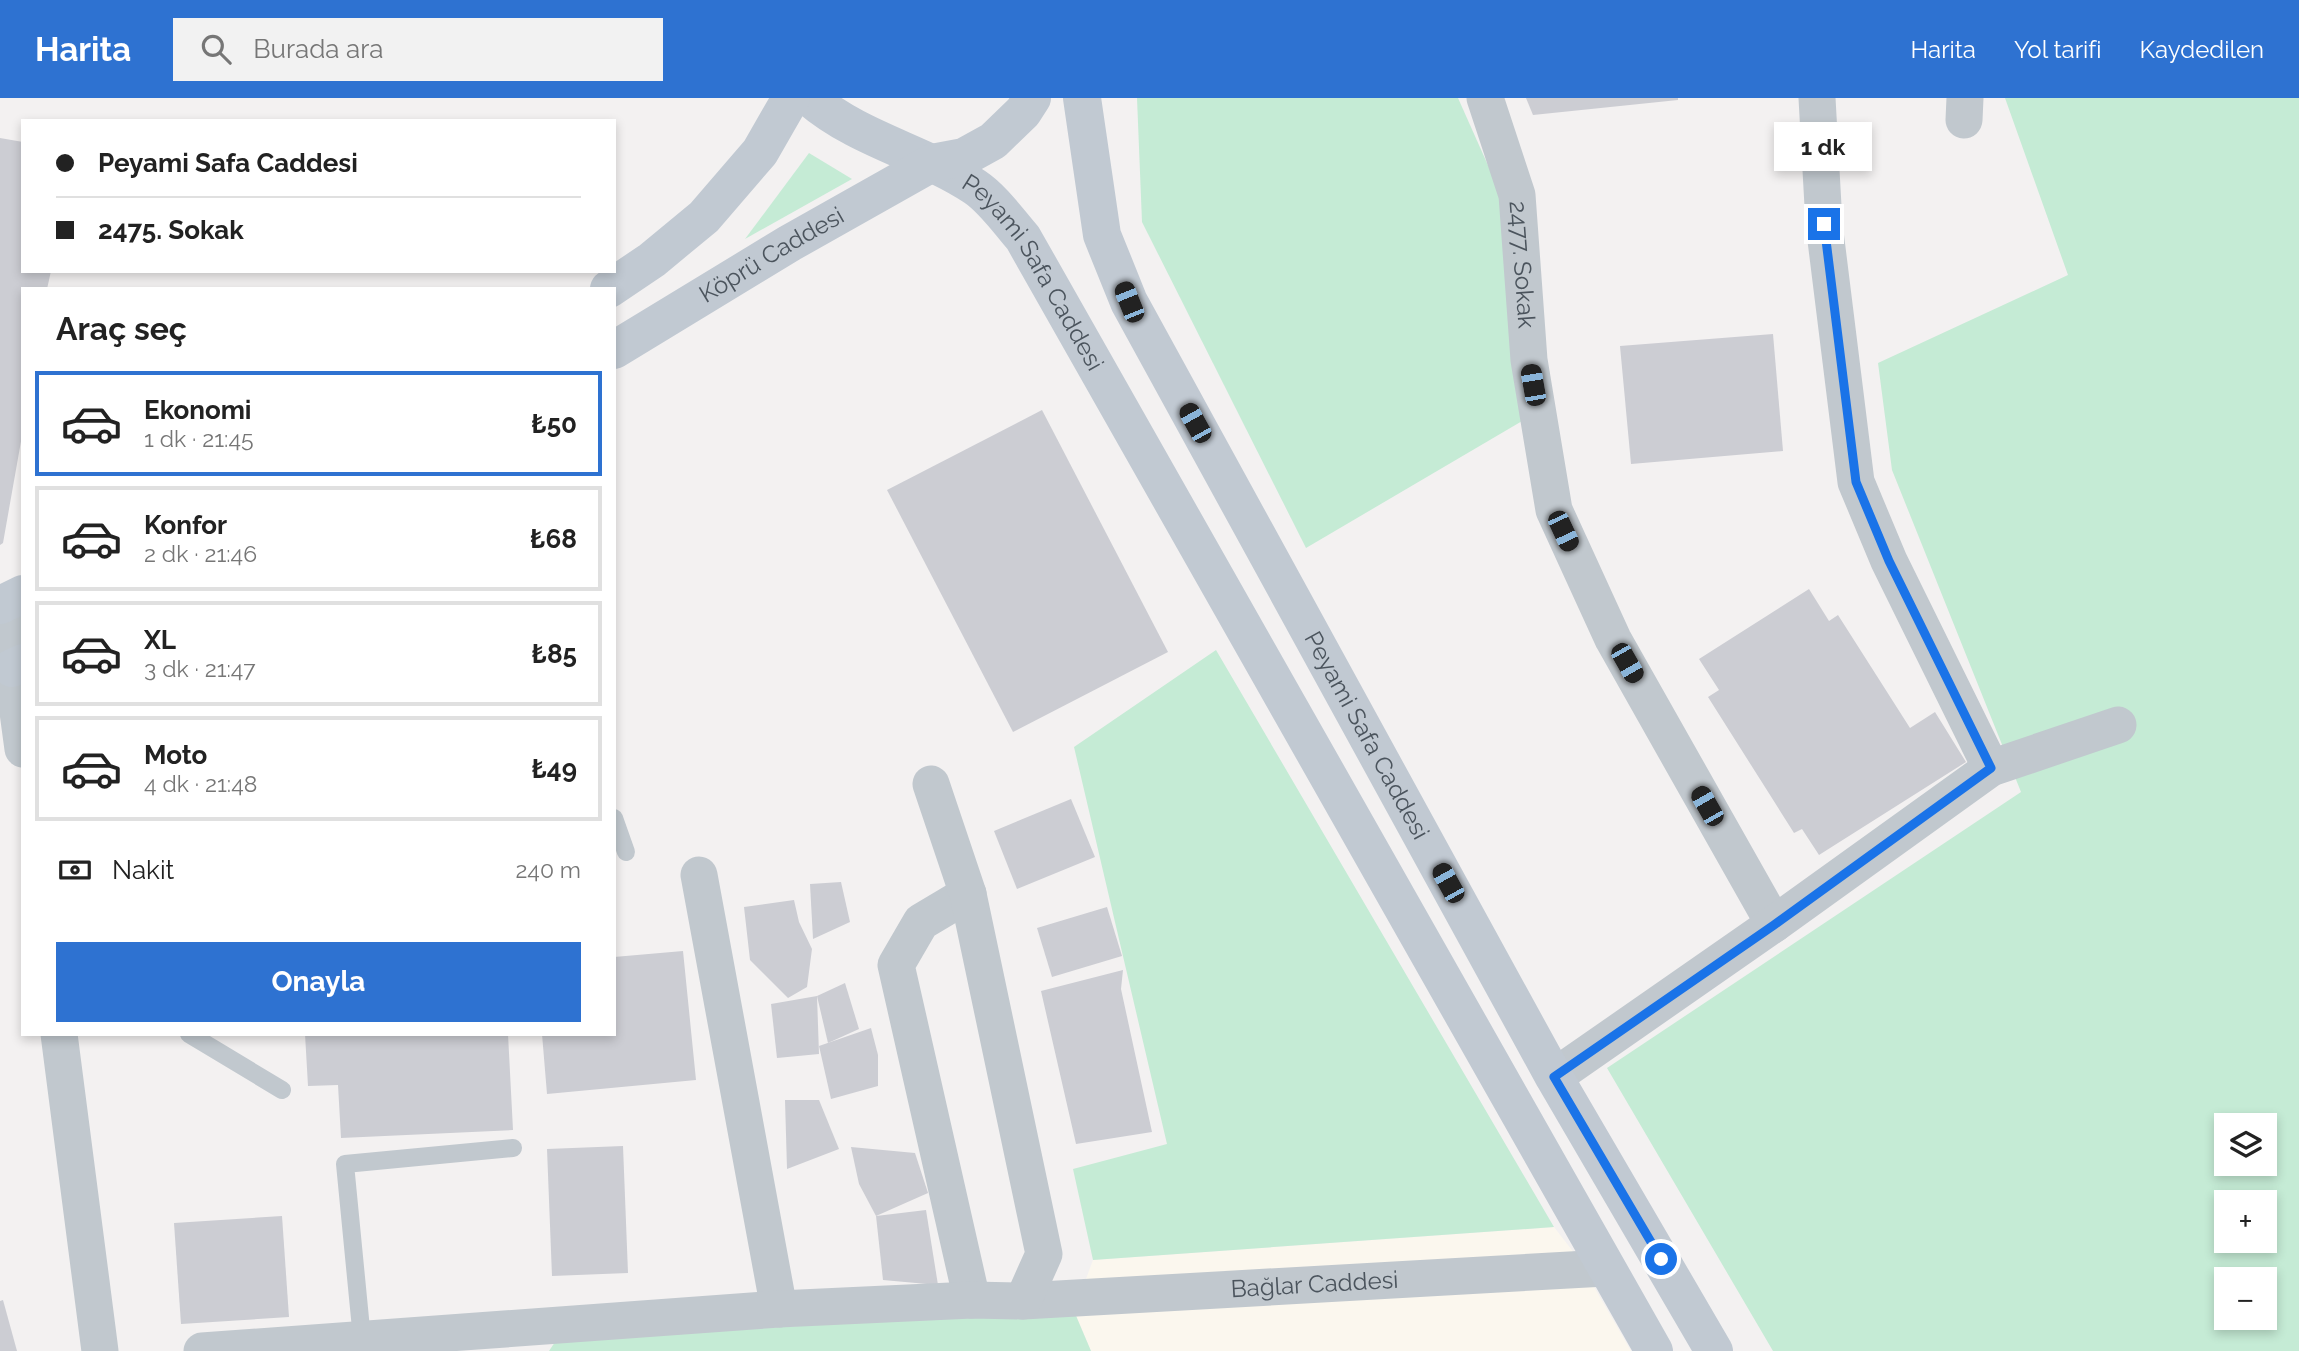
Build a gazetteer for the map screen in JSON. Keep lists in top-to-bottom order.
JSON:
{
  "streets": {
    "street": [
      "Köprü Caddesi",
      "2477. Sokak",
      "Peyami Safa Caddesi",
      "Bağlar Caddesi"
    ]
  },
  "crossings": [
    ["Köprü Caddesi", "Peyami Safa Caddesi"],
    ["Peyami Safa Caddesi", "Bağlar Caddesi"]
  ],
  "page": {
    "header": "Harita",
    "search": "Burada ara",
    "nav": ["Harita", "Yol tarifi", "Kaydedilen"],
    "banner": ["Peyami Safa Caddesi", "2475. Sokak"],
    "bubble": "1 dk",
    "heading": "Araç seç",
    "list": [
      {
        "name": "Ekonomi",
        "note": "1 dk · 21:45",
        "value": "₺50"
      },
      {
        "name": "Konfor",
        "note": "2 dk · 21:46",
        "value": "₺68"
      },
      {
        "name": "XL",
        "note": "3 dk · 21:47",
        "value": "₺85"
      },
      {
        "name": "Moto",
        "note": "4 dk · 21:48",
        "value": "₺49"
      }
    ],
    "pay": ["Nakit", "240 m"],
    "buttons": "Onayla",
    "map_buttons": ["+", "−"]
  }
}
